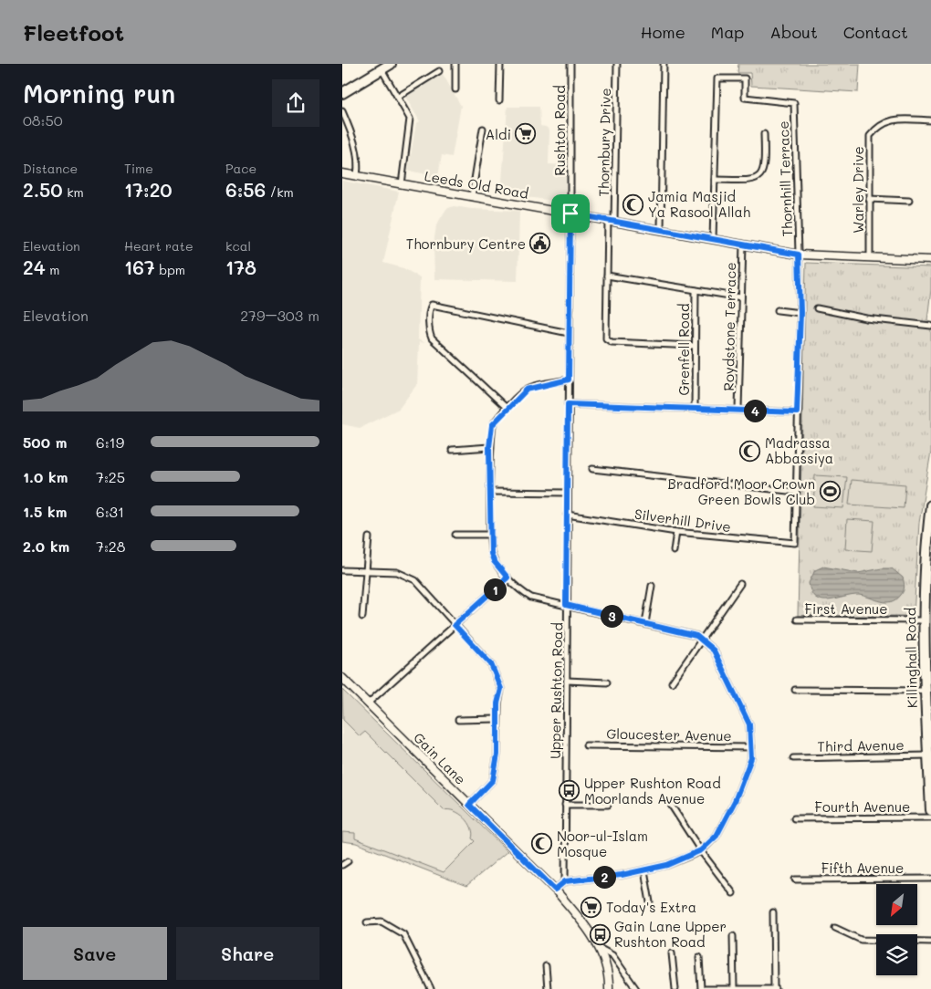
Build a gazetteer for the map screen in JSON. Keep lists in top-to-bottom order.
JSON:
{
  "streets": {
    "highway": ["Killinghall Road"],
    "main road": ["Leeds Old Road", "Gain Lane"],
    "street": [
      "Rushton Road",
      "Thornbury Drive",
      "Thornhill Terrace",
      "Warley Drive",
      "Roydstone Terrace",
      "Grenfell Road",
      "Silverhill Drive",
      "First Avenue",
      "Upper Rushton Road",
      "Gloucester Avenue",
      "Third Avenue",
      "Fourth Avenue",
      "Fifth Avenue"
    ]
  },
  "crossings": [
    ["Thornbury Drive", "Leeds Old Road"],
    ["Thornbury Drive", "Grenfell Road"],
    ["Thornhill Terrace", "Leeds Old Road"],
    ["Thornhill Terrace", "Silverhill Drive"],
    ["Leeds Old Road", "Warley Drive"],
    ["Leeds Old Road", "Roydstone Terrace"],
    ["Leeds Old Road", "Upper Rushton Road"],
    ["Silverhill Drive", "Upper Rushton Road"],
    ["First Avenue", "Killinghall Road"],
    ["Killinghall Road", "Third Avenue"]
  ],
  "places": {
    "supermarket": ["Aldi", "Today's Extra"],
    "mosque": ["Jamia Masjid Ya Rasool Allah", "Madrassa Abbassiya", "Noor-ul-Islam Mosque"],
    "public building": ["Thornbury Centre"],
    "sports": ["Bradford Moor Crown Green Bowls Club"],
    "bus stop": ["Upper Rushton Road Moorlands Avenue", "Gain Lane Upper Rushton Road"]
  },
  "north": "bottom left",
  "page": {
    "header": "Fleetfoot",
    "nav": [
      "Home",
      "Map",
      "About",
      "Contact"
    ],
    "heading": ["Morning run", "08:50"],
    "stats": [
      ["Distance", "2.50 km"],
      ["Time", "17:20"],
      ["Pace", "6:56 /km"],
      ["Elevation", "24 m"],
      ["Heart rate", "167 bpm"],
      ["kcal", "178"]
    ],
    "chart": ["Elevation", "279–303 m"],
    "pins": [
      "4",
      "1",
      "3",
      "2"
    ],
    "list": [
      {
        "name": "500 m",
        "note": "6:19"
      },
      {
        "name": "1.0 km",
        "note": "7:25"
      },
      {
        "name": "1.5 km",
        "note": "6:31"
      },
      {
        "name": "2.0 km",
        "note": "7:28"
      }
    ],
    "buttons": ["Save", "Share"]
  }
}
